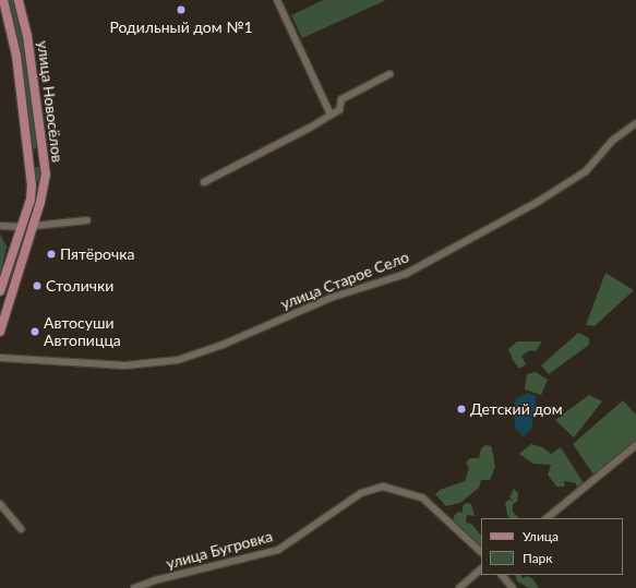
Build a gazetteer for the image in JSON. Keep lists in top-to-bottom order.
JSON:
{
  "streets": {
    "main road": ["улица Новосёлов"],
    "street": ["улица Старое Село", "улица Бугровка"]
  },
  "places": [
    "Родильный дом №1",
    "Пятёрочка",
    "Столички",
    "Автосуши Автопицца",
    "Детский дом"
  ],
  "legend": ["Улица", "Парк"]
}
